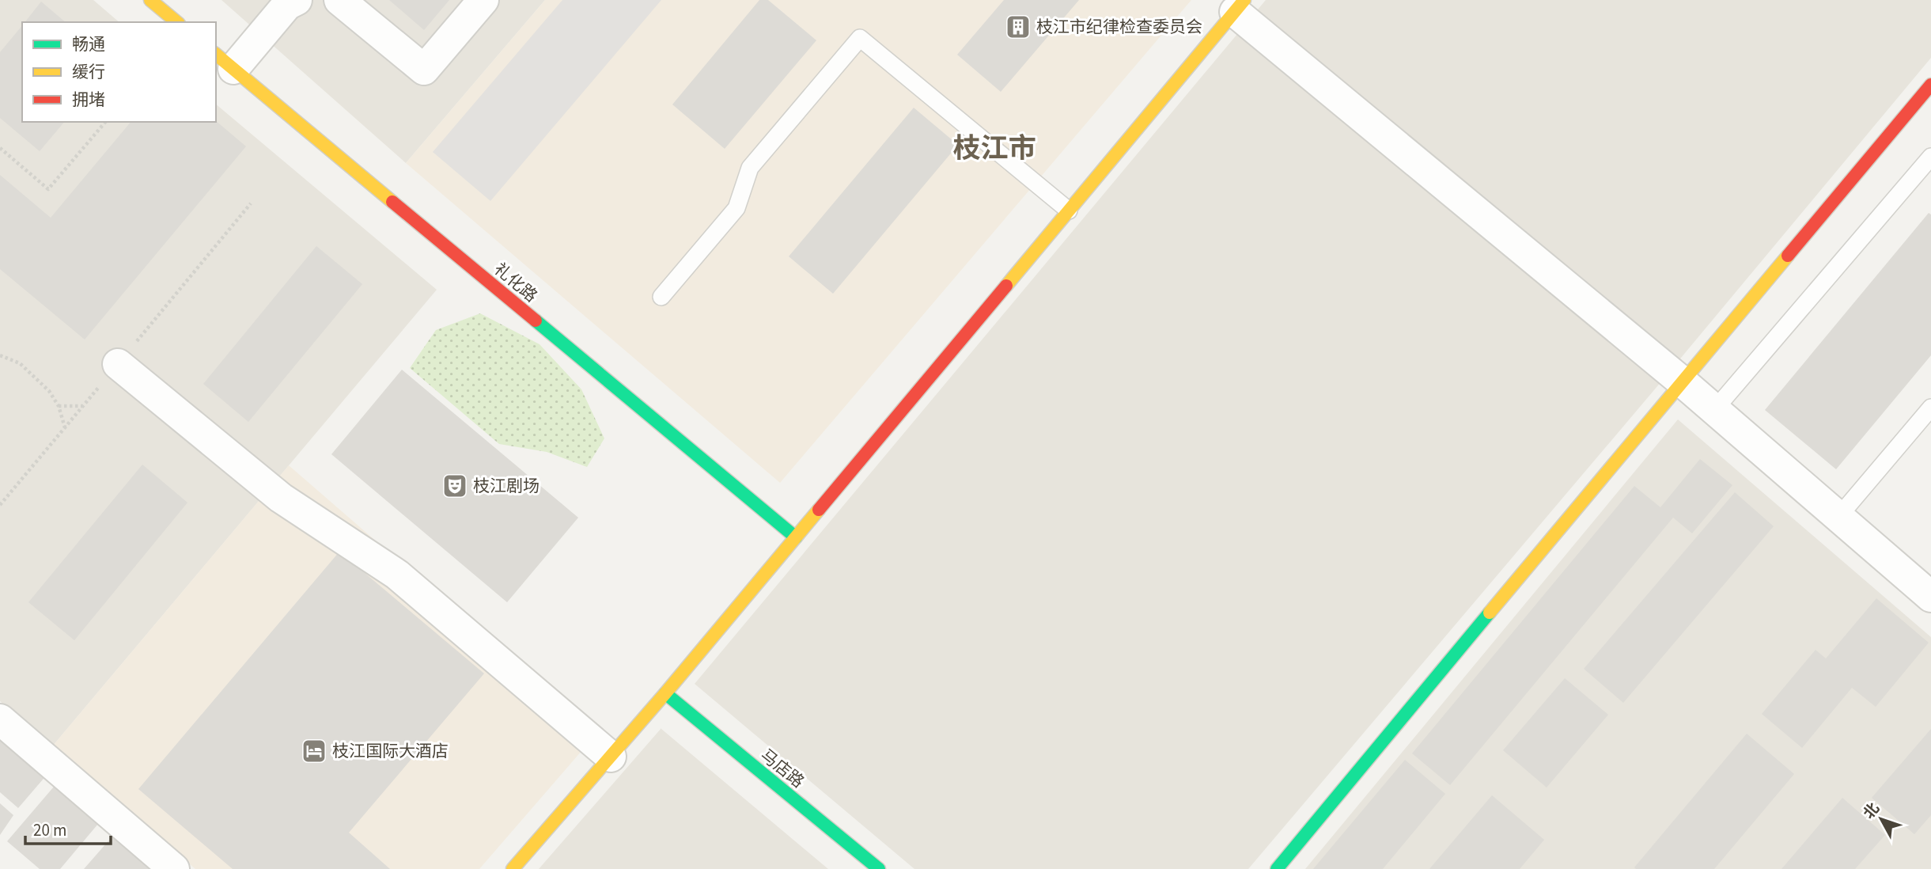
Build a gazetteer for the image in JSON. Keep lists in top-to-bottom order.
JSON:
{
  "streets": {
    "street": ["礼化路", "马店路"]
  },
  "districts": ["枝江市"],
  "places": {
    "building": ["枝江市纪律检查委员会"],
    "theatre": ["枝江剧场"],
    "hotel": ["枝江国际大酒店"]
  },
  "legend": ["畅通", "缓行", "拥堵"],
  "scale_bar": "20 m",
  "north": "top left"
}
